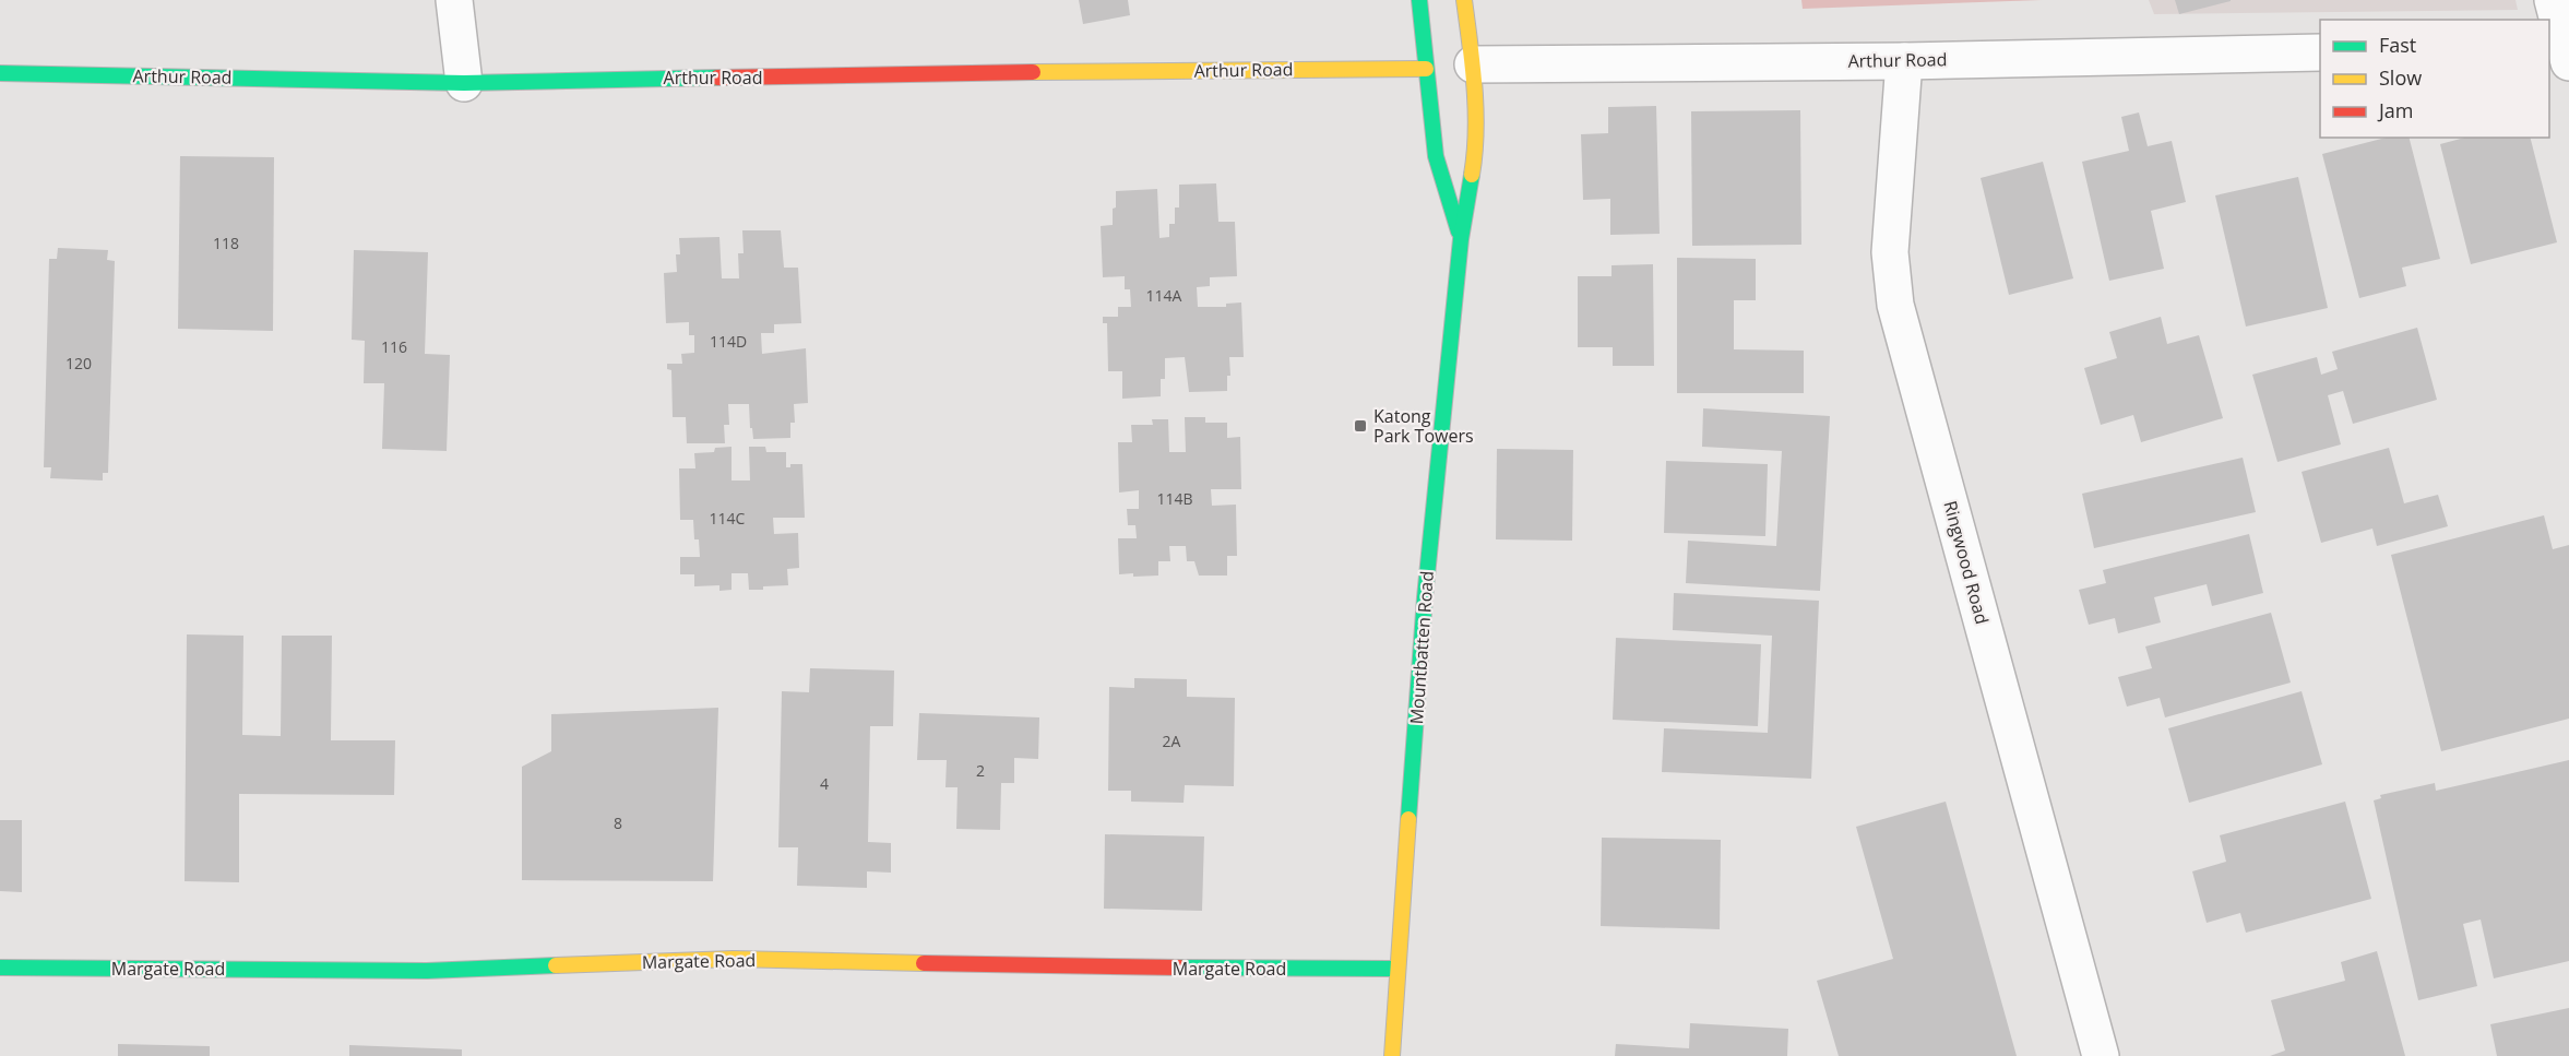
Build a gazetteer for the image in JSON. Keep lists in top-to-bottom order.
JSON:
{
  "streets": {
    "street": [
      "Arthur Road",
      "Ringwood Road",
      "Mountbatten Road",
      "Margate Road"
    ]
  },
  "crossings": [
    ["Arthur Road", "Ringwood Road"],
    ["Arthur Road", "Mountbatten Road"],
    ["Mountbatten Road", "Margate Road"]
  ],
  "places": {
    "transit": ["Katong Park Towers"]
  },
  "house_numbers": [
    "118",
    "114A",
    "114D",
    "116",
    "120",
    "114B",
    "114C",
    "2A",
    "2",
    "4",
    "8"
  ],
  "legend": ["Fast", "Slow", "Jam"]
}
